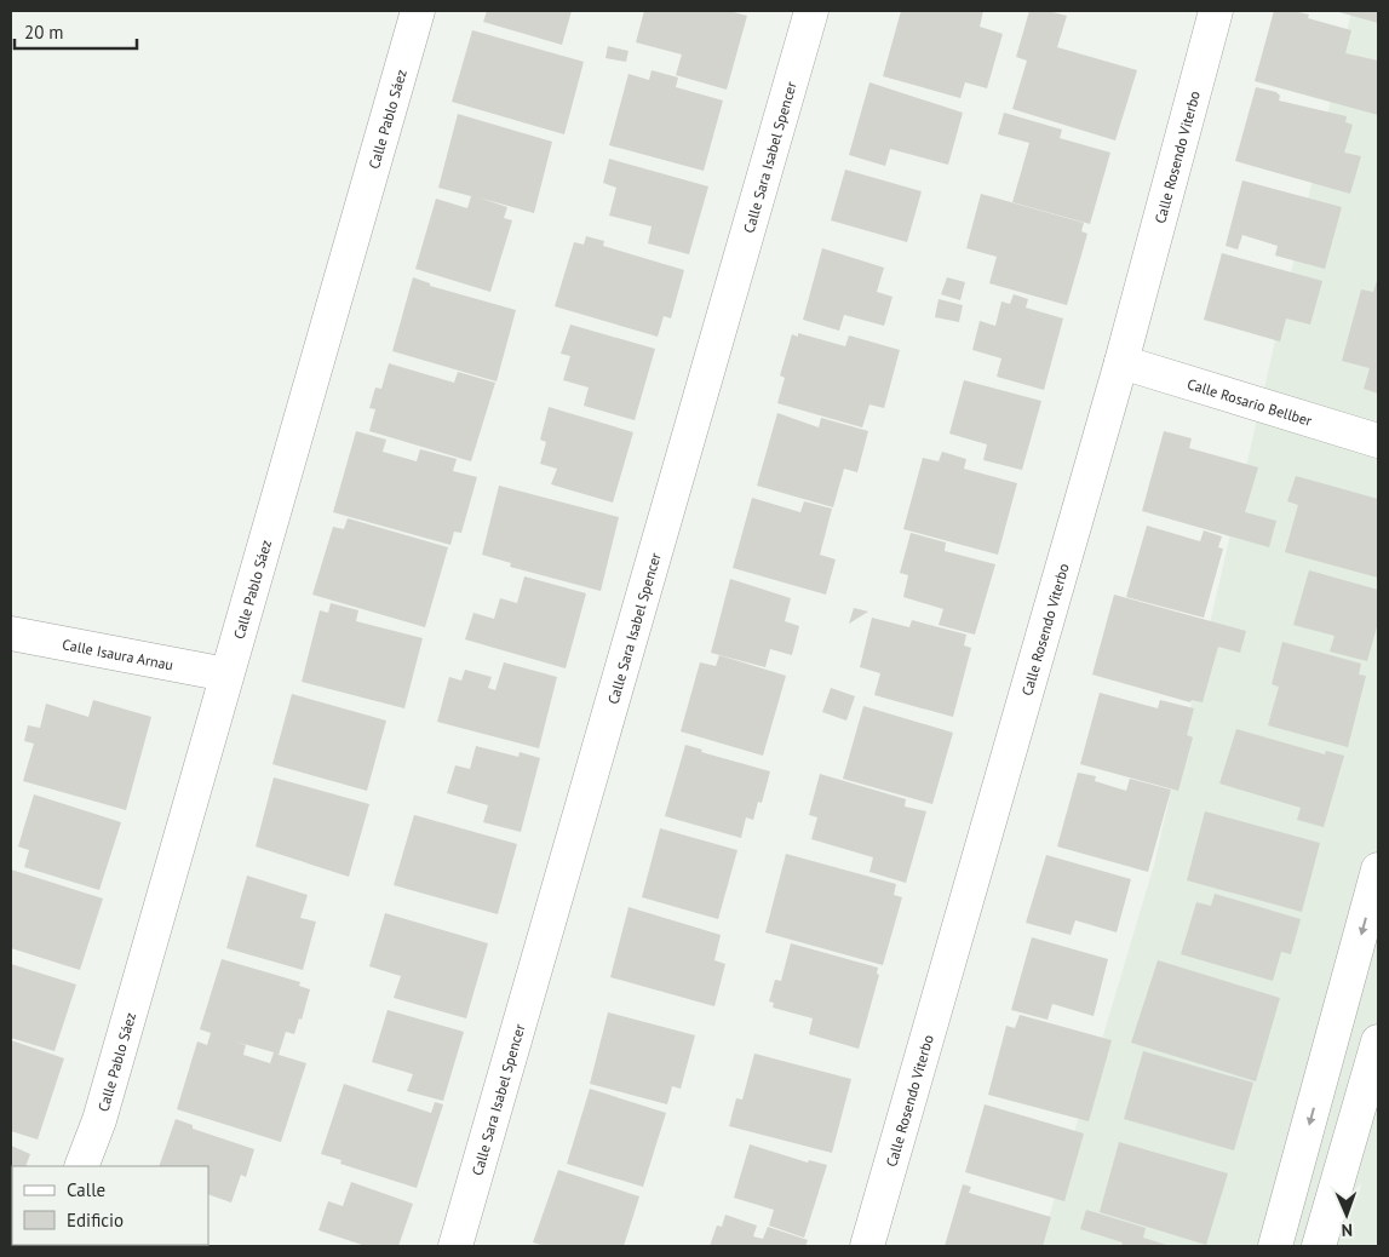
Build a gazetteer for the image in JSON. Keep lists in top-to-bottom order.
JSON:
{
  "streets": {
    "street": [
      "Calle Pablo Sáez",
      "Calle Sara Isabel Spencer",
      "Calle Rosendo Viterbo",
      "Calle Rosario Bellber",
      "Calle Isaura Arnau"
    ]
  },
  "crossings": [
    ["Calle Pablo Sáez", "Calle Isaura Arnau"],
    ["Calle Rosendo Viterbo", "Calle Rosario Bellber"]
  ],
  "legend": ["Calle", "Edificio"],
  "scale_bar": "20 m",
  "north": "bottom"
}
